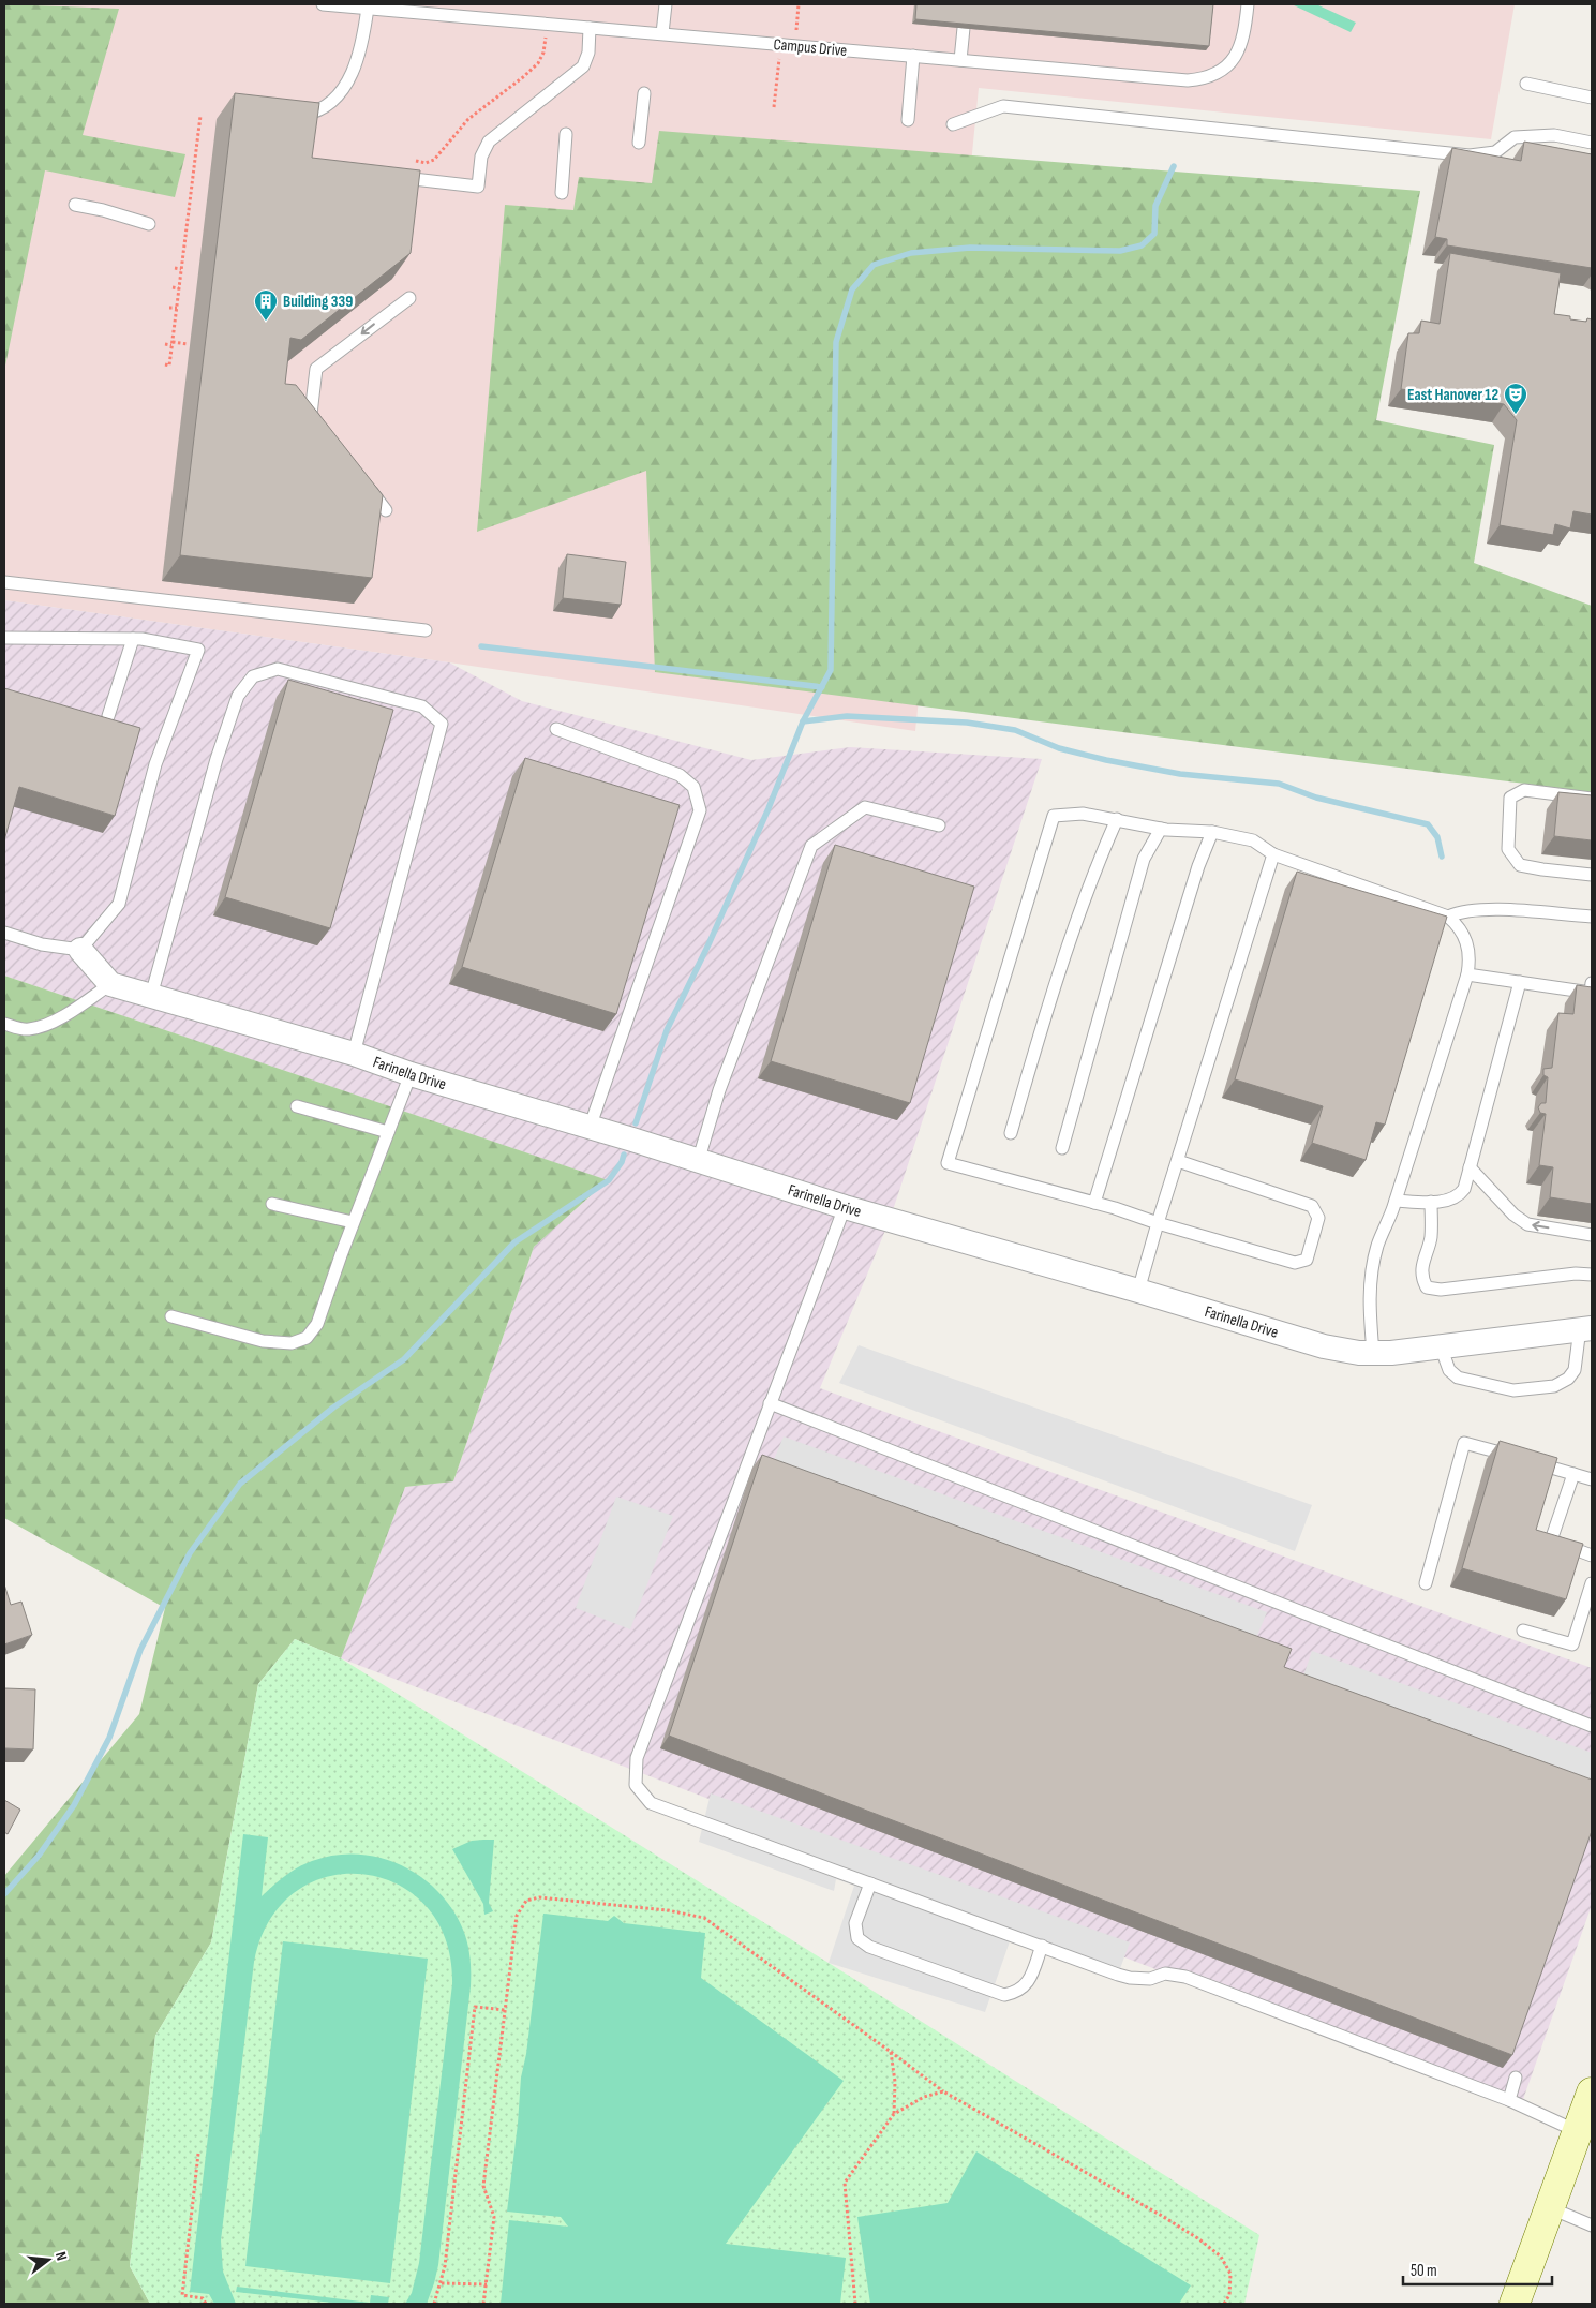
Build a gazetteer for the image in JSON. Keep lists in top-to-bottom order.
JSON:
{
  "streets": {
    "street": ["Farinella Drive"],
    "lane": ["Campus Drive"]
  },
  "places": {
    "building": ["Building 339"],
    "theatre": ["East Hanover 12"]
  },
  "scale_bar": "50 m",
  "north": "right"
}
